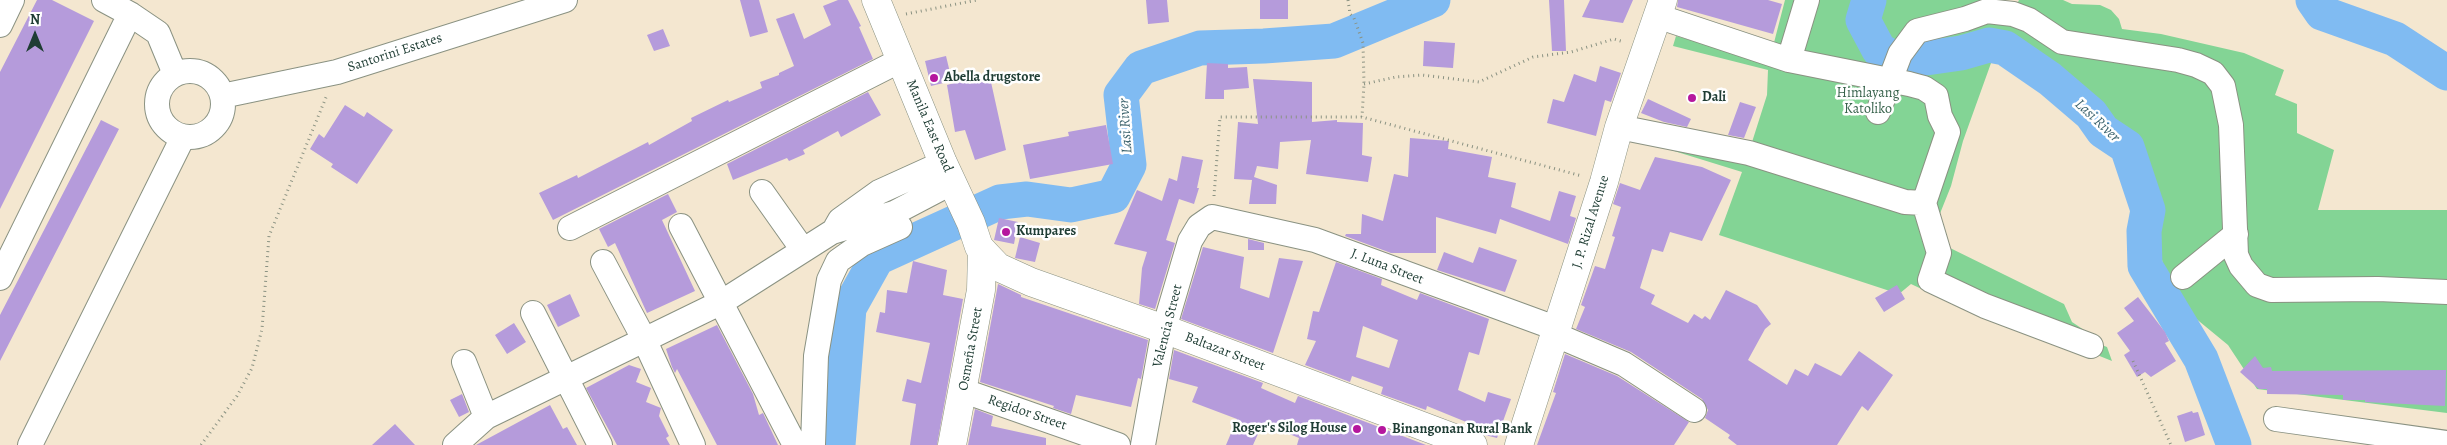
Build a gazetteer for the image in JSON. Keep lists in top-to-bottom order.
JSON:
{
  "streets": {
    "main road": [
      "Manila East Road",
      "J. P. Rizal Avenue",
      "Osmeña Street",
      "Baltazar Street"
    ],
    "street": [
      "Santorini Estates",
      "J. Luna Street",
      "Valencia Street",
      "Regidor Street"
    ]
  },
  "crossings": [
    ["Manila East Road", "Osmeña Street"],
    ["Manila East Road", "Baltazar Street"],
    ["J. P. Rizal Avenue", "J. Luna Street"],
    ["J. Luna Street", "Valencia Street"],
    ["Valencia Street", "Baltazar Street"],
    ["Osmeña Street", "Baltazar Street"],
    ["Osmeña Street", "Regidor Street"]
  ],
  "water": ["Lasi River"],
  "parks": ["Himlayang Katoliko"],
  "places": [
    "Abella drugstore",
    "Dali",
    "Kumpares",
    "Roger's Silog House",
    "Binangonan Rural Bank"
  ],
  "north": "top"
}
